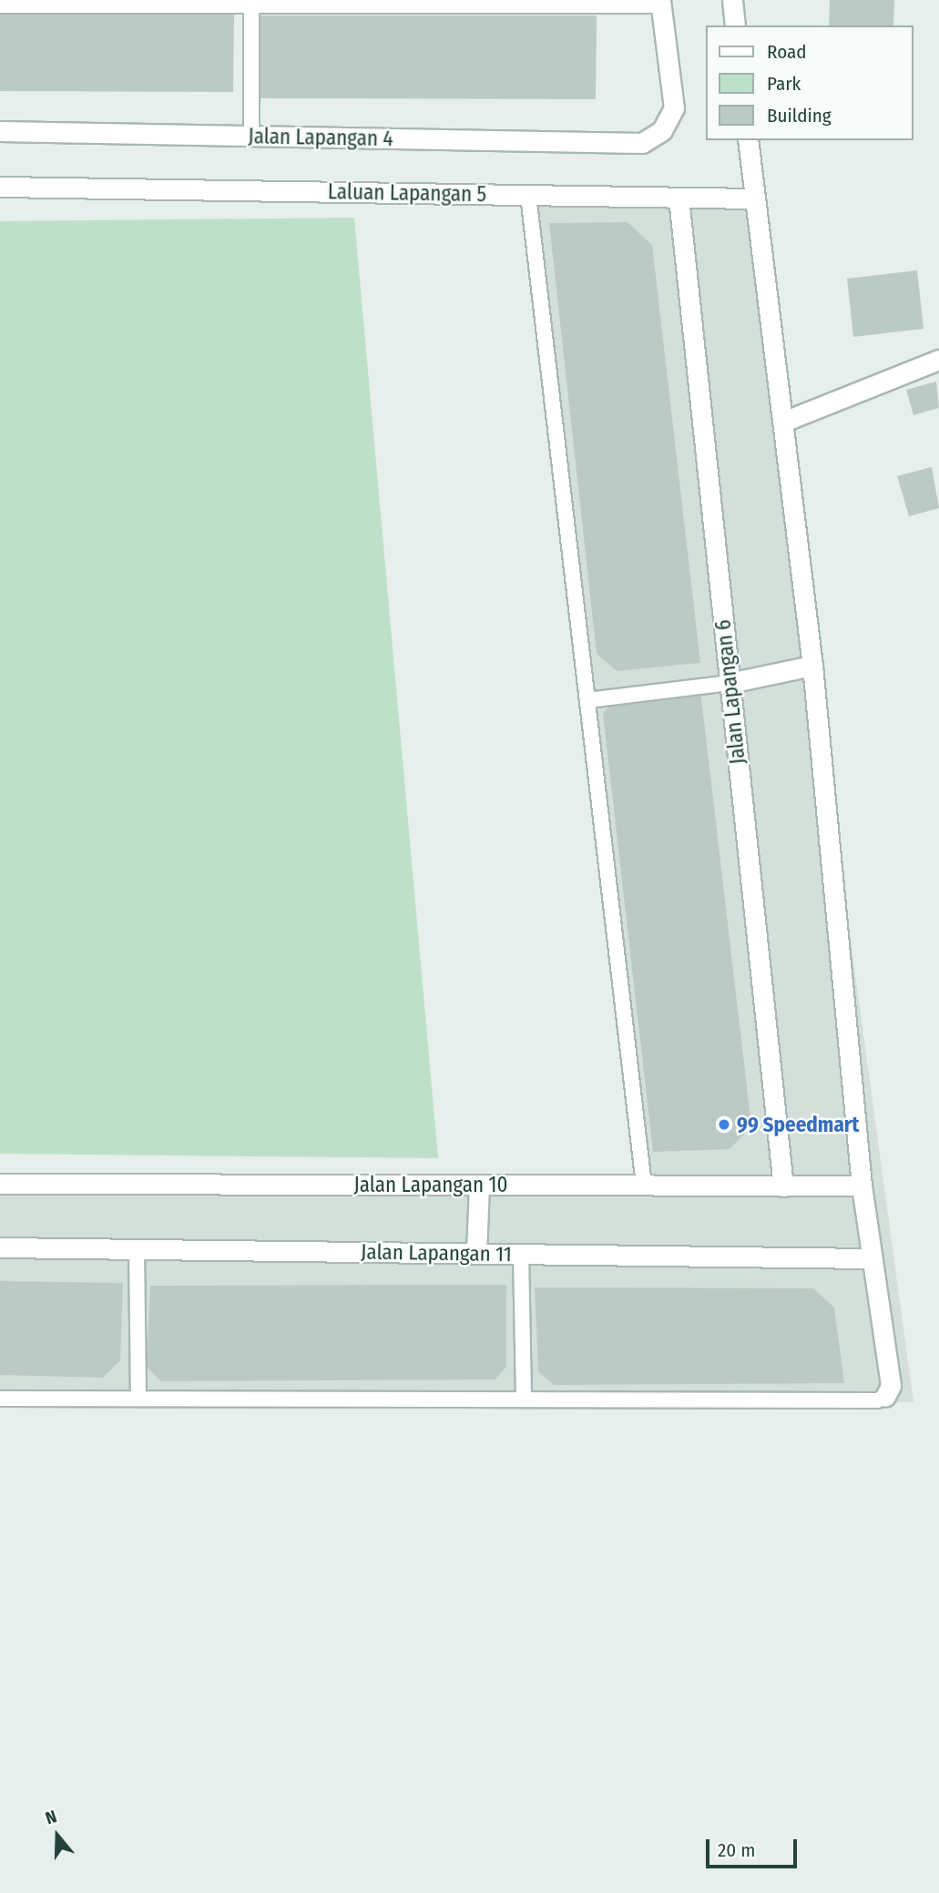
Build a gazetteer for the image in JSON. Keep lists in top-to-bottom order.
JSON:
{
  "streets": {
    "street": [
      "Jalan Lapangan 4",
      "Laluan Lapangan 5",
      "Jalan Lapangan 6",
      "Jalan Lapangan 10",
      "Jalan Lapangan 11"
    ]
  },
  "crossings": [
    ["Laluan Lapangan 5", "Jalan Lapangan 6"],
    ["Jalan Lapangan 6", "Jalan Lapangan 10"]
  ],
  "places": ["99 Speedmart"],
  "legend": ["Road", "Park", "Building"],
  "scale_bar": "20 m",
  "north": "top"
}
